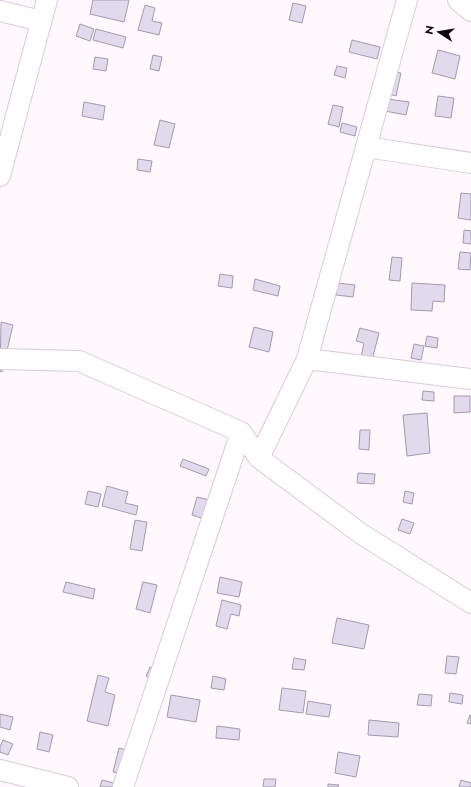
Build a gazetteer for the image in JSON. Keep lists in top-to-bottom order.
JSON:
{
  "north": "left"
}
